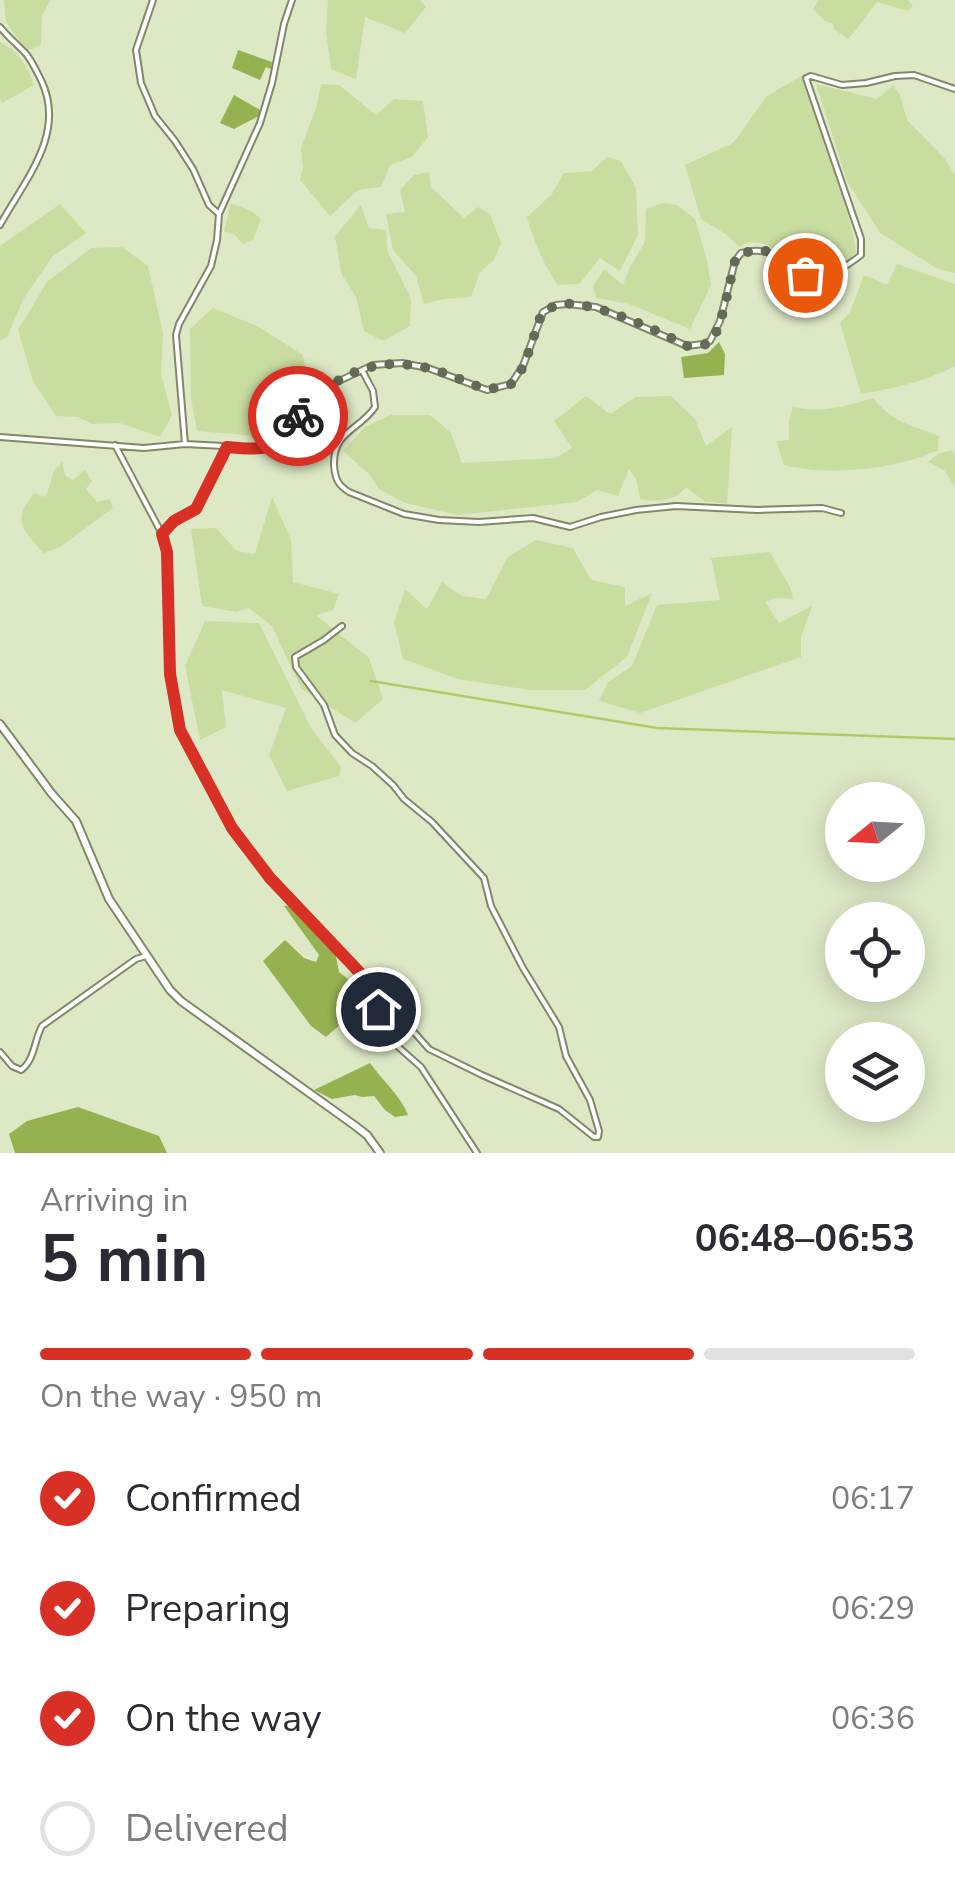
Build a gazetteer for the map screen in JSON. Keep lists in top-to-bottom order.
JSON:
{
  "north": "left",
  "page": {
    "heading": ["5 min", "Arriving in", "06:48–06:53"],
    "bar": "On the way · 950 m",
    "list": [
      ["Confirmed", "06:17"],
      ["Preparing", "06:29"],
      ["On the way", "06:36"],
      "Delivered"
    ]
  }
}
